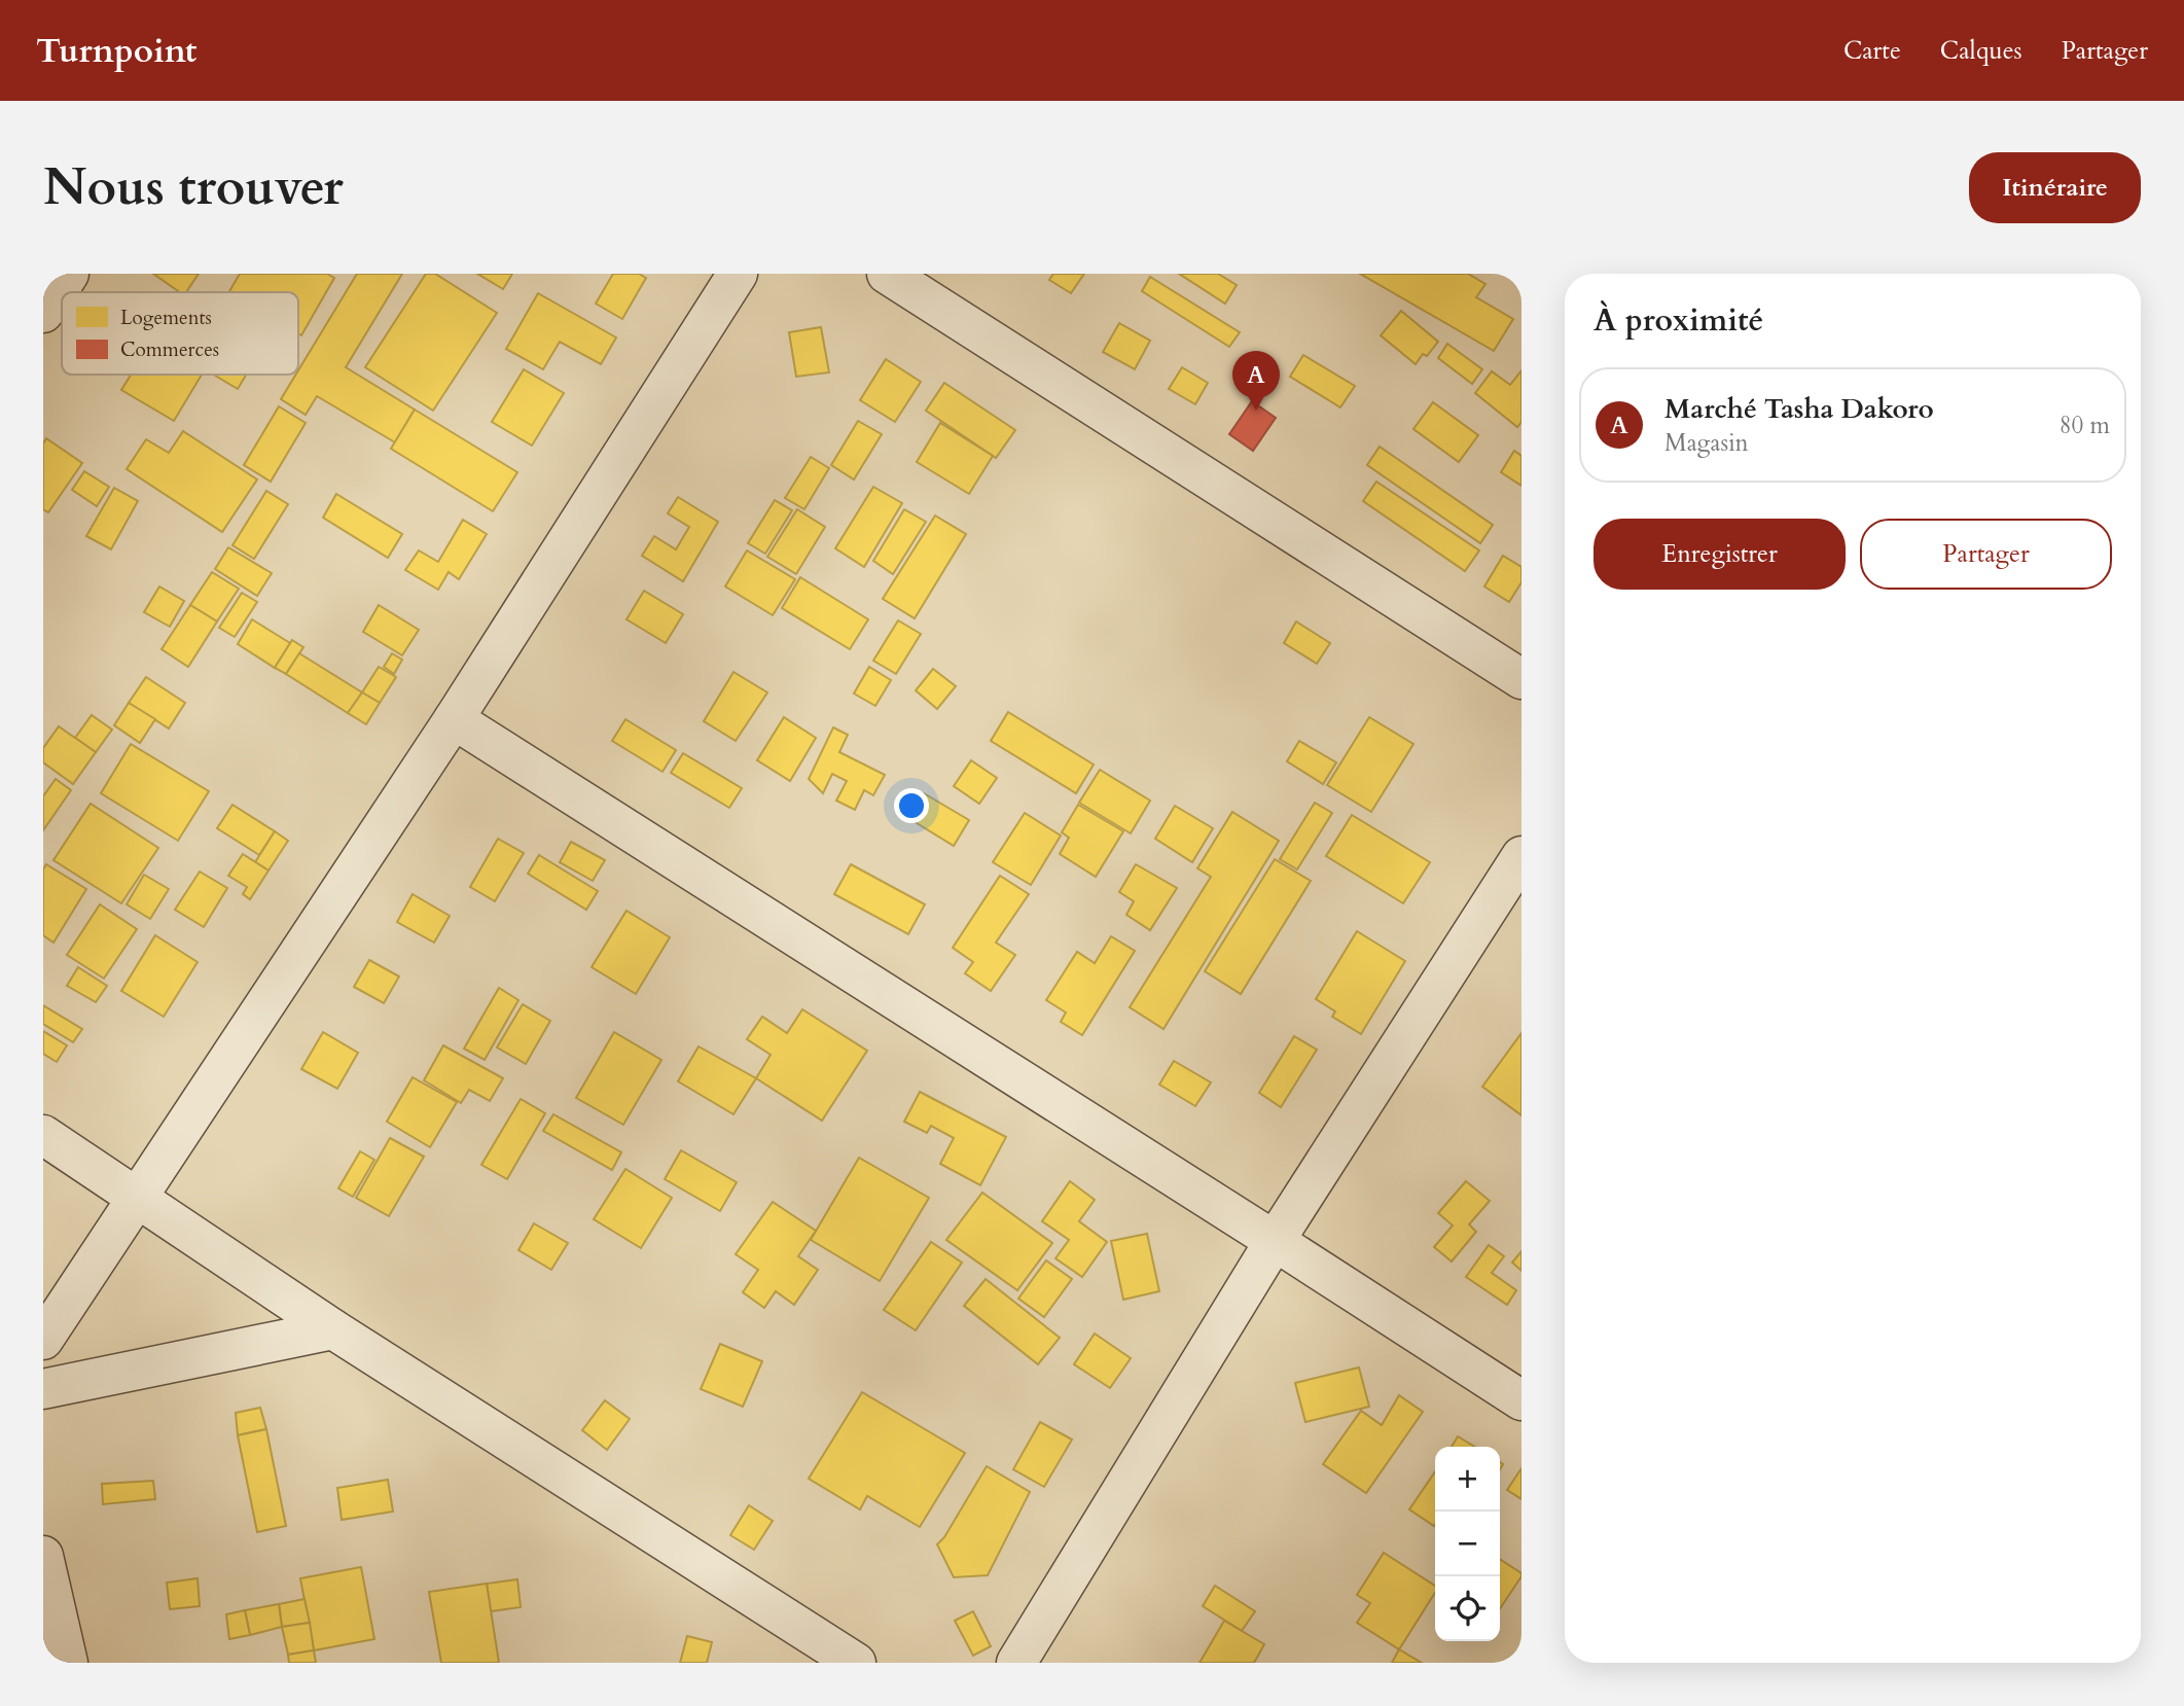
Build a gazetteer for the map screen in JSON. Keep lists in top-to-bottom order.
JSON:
{
  "legend": ["Logements", "Commerces"],
  "page": {
    "header": "Turnpoint",
    "nav": ["Carte", "Calques", "Partager"],
    "buttons": [
      "Itinéraire",
      ["Enregistrer", "Partager"]
    ],
    "title": "Nous trouver",
    "heading": "À proximité",
    "pins": "A",
    "list": [
      {
        "mark": "A",
        "name": "Marché Tasha Dakoro",
        "note": "Magasin",
        "value": "80 m"
      }
    ],
    "map_buttons": ["+", "−"]
  }
}
